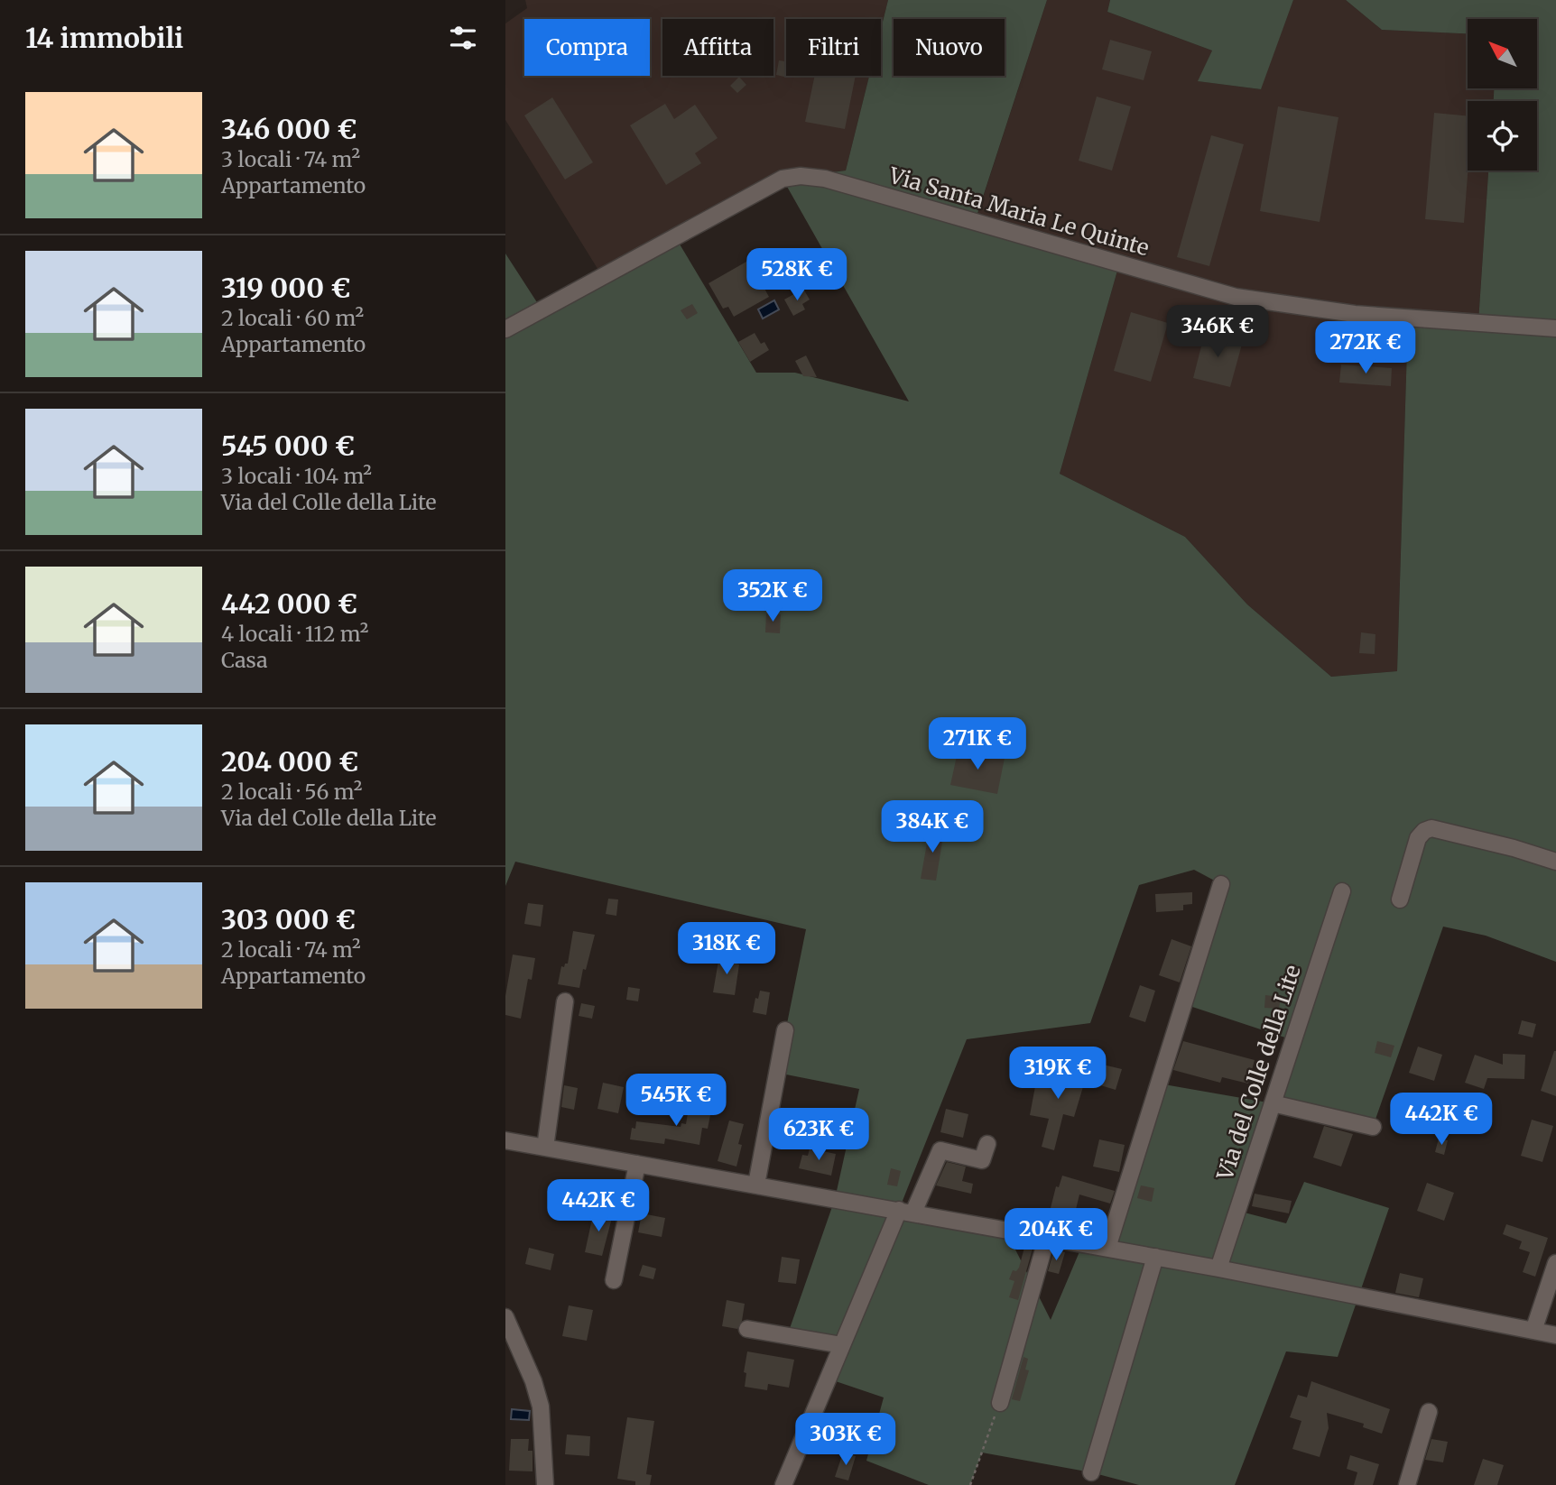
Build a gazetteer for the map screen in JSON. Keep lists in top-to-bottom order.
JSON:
{
  "streets": {
    "street": ["Via Santa Maria Le Quinte", "Via del Colle della Lite"]
  },
  "north": "top left",
  "page": {
    "heading": "14 immobili",
    "chip": [
      "Compra",
      "Affitta",
      "Filtri",
      "Nuovo"
    ],
    "list": [
      {
        "name": "346 000 €",
        "note": "3 locali · 74 m² · Appartamento"
      },
      {
        "name": "319 000 €",
        "note": "2 locali · 60 m² · Appartamento"
      },
      {
        "name": "545 000 €",
        "note": "3 locali · 104 m² · Via del Colle della Lite"
      },
      {
        "name": "442 000 €",
        "note": "4 locali · 112 m² · Casa"
      },
      {
        "name": "204 000 €",
        "note": "2 locali · 56 m² · Via del Colle della Lite"
      },
      {
        "name": "303 000 €",
        "note": "2 locali · 74 m² · Appartamento"
      }
    ],
    "price": [
      "528K €",
      "346K €",
      "272K €",
      "352K €",
      "271K €",
      "384K €",
      "318K €",
      "319K €",
      "545K €",
      "442K €",
      "623K €",
      "442K €",
      "204K €",
      "303K €"
    ]
  }
}
